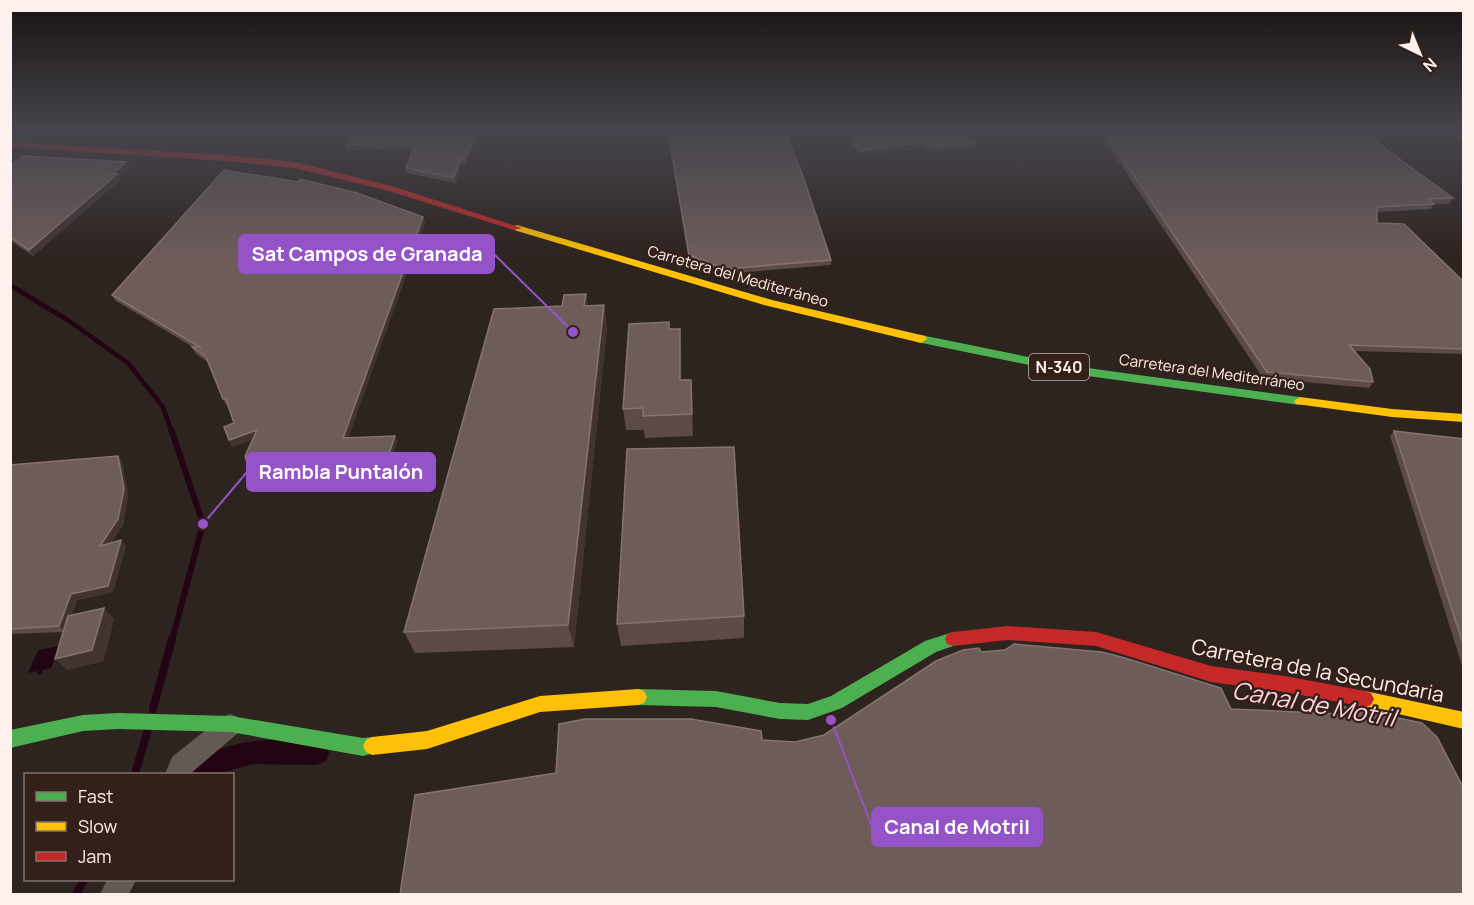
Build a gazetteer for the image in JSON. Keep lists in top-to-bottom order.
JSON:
{
  "streets": {
    "main road": ["Carretera del Mediterráneo", "N-340", "Carretera de la Secundaria"]
  },
  "water": ["Canal de Motril"],
  "places": ["Sat Campos de Granada", "Rambla Puntalón", "Canal de Motril"],
  "legend": ["Fast", "Slow", "Jam"],
  "north": "bottom right"
}
